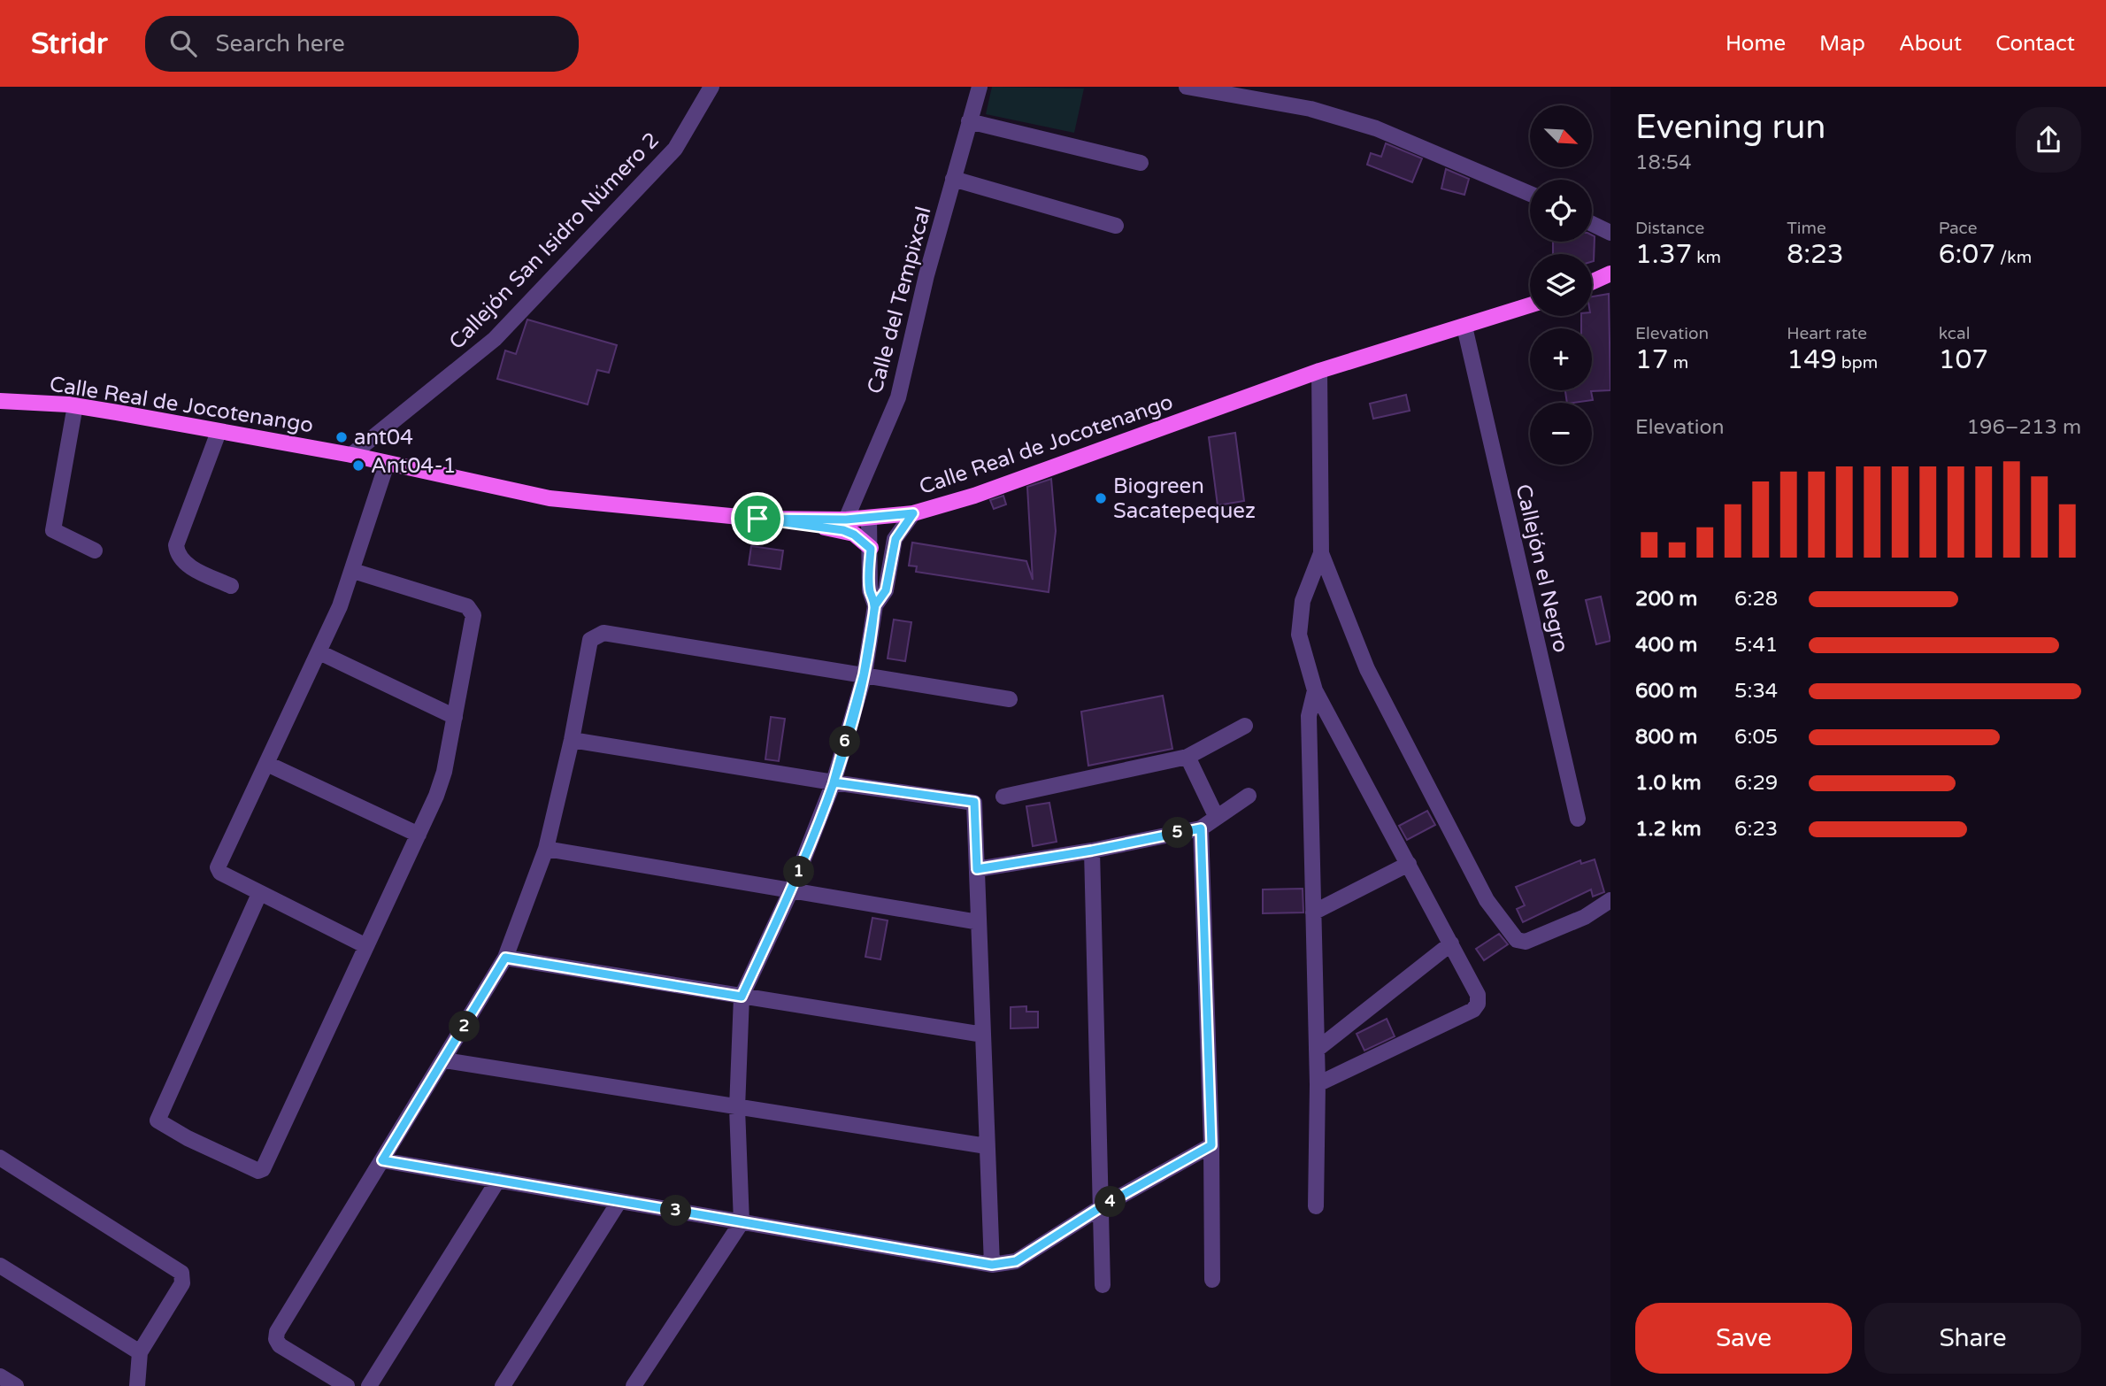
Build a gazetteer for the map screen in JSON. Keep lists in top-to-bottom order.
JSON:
{
  "streets": {
    "main road": ["Calle Real de Jocotenango"],
    "street": ["Callejón San Isidro Número 2", "Calle del Tempixcal", "Callejón el Negro"]
  },
  "crossings": [
    ["Callejón San Isidro Número 2", "Calle Real de Jocotenango"],
    ["Calle del Tempixcal", "Calle Real de Jocotenango"],
    ["Calle Real de Jocotenango", "Callejón el Negro"]
  ],
  "places": ["ant04", "Ant04-1", "Biogreen Sacatepequez"],
  "north": "bottom right",
  "page": {
    "header": "Stridr",
    "search": "Search here",
    "nav": [
      "Home",
      "Map",
      "About",
      "Contact"
    ],
    "heading": ["Evening run", "18:54"],
    "map_buttons": ["+", "−"],
    "stats": [
      ["Distance", "1.37 km"],
      ["Time", "8:23"],
      ["Pace", "6:07 /km"],
      ["Elevation", "17 m"],
      ["Heart rate", "149 bpm"],
      ["kcal", "107"]
    ],
    "chart": ["Elevation", "196–213 m"],
    "list": [
      {
        "name": "200 m",
        "note": "6:28"
      },
      {
        "name": "400 m",
        "note": "5:41"
      },
      {
        "name": "600 m",
        "note": "5:34"
      },
      {
        "name": "800 m",
        "note": "6:05"
      },
      {
        "name": "1.0 km",
        "note": "6:29"
      },
      {
        "name": "1.2 km",
        "note": "6:23"
      }
    ],
    "pins": [
      "6",
      "5",
      "1",
      "2",
      "4",
      "3"
    ],
    "buttons": ["Save", "Share"]
  }
}
